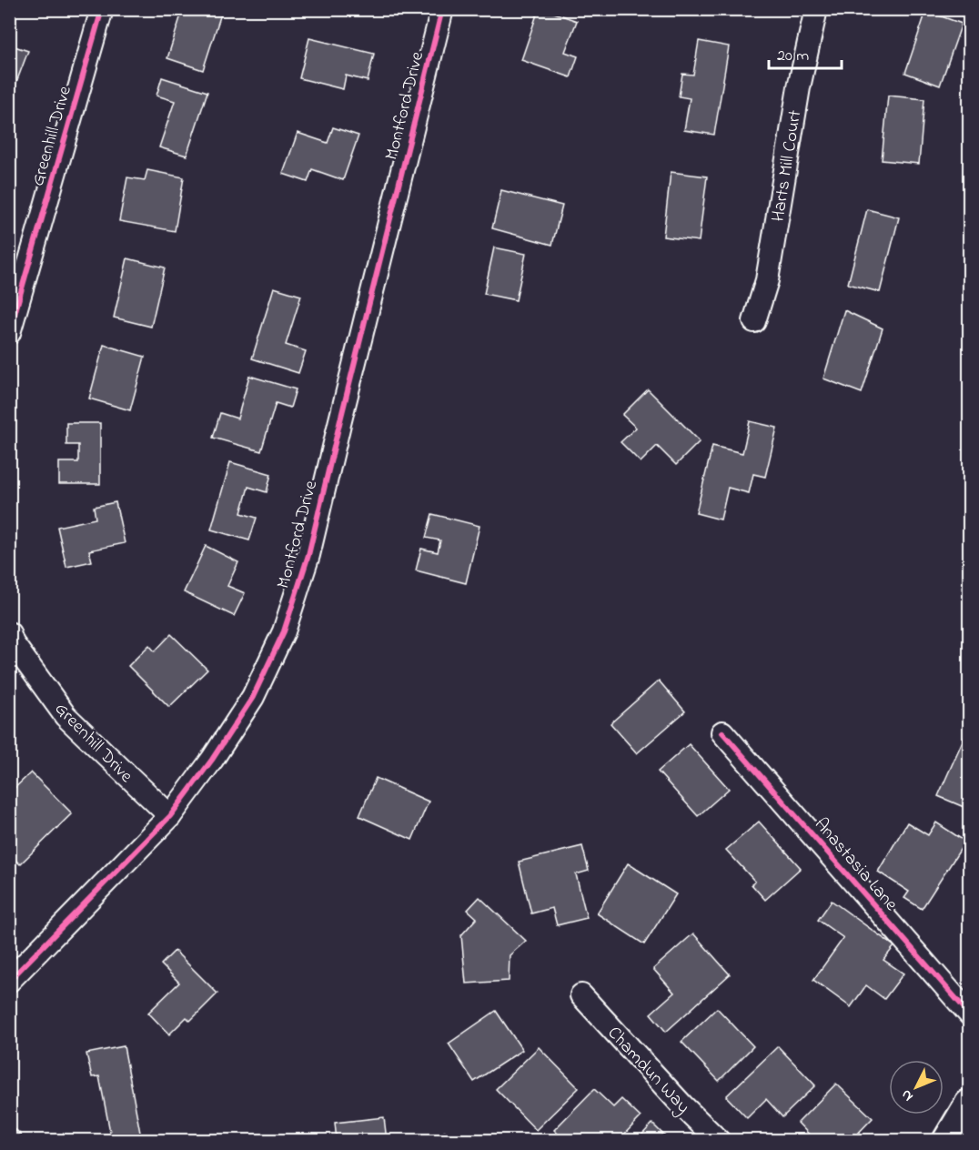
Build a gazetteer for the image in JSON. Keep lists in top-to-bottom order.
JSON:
{
  "streets": {
    "street": [
      "Montford Drive",
      "Greenhill Drive",
      "Harts Mill Court",
      "Anastasia Lane",
      "Chamdun Way"
    ]
  },
  "crossings": [
    ["Montford Drive", "Greenhill Drive"]
  ],
  "scale_bar": "20 m",
  "north": "bottom left"
}
